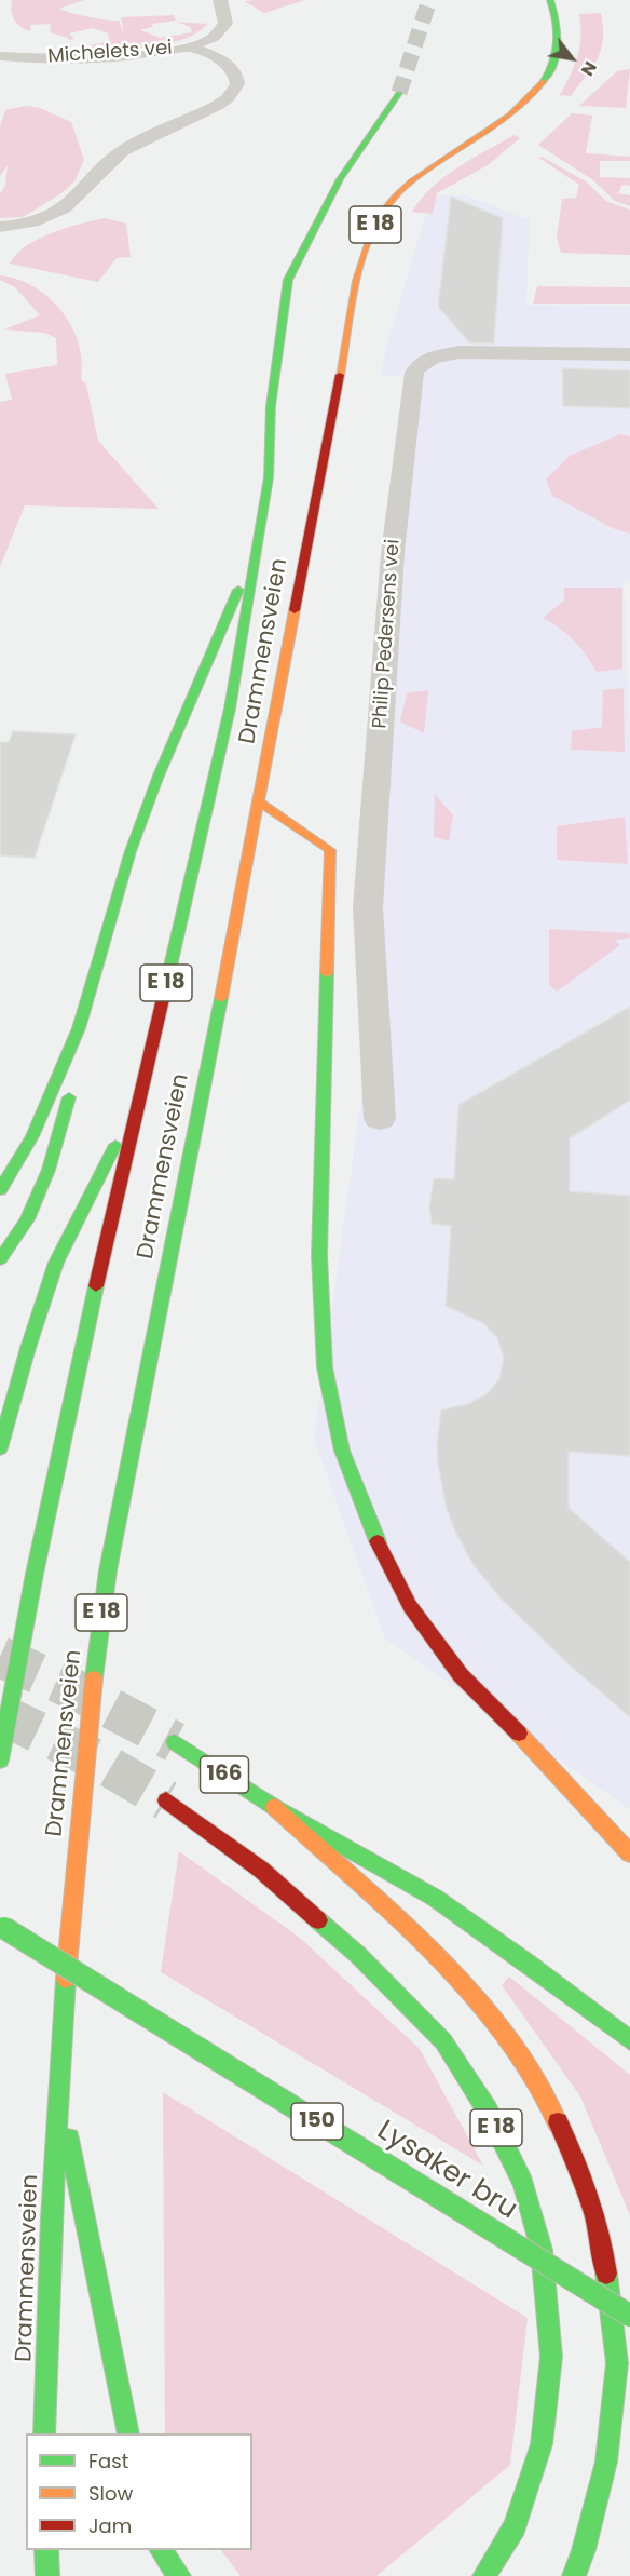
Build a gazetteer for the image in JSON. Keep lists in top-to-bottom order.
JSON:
{
  "streets": {
    "highway": [
      "E 18",
      "Drammensveien",
      "166",
      "150",
      "Lysaker bru"
    ],
    "street": ["Michelets vei", "Philip Pedersens vei"]
  },
  "crossings": [
    ["E 18", "Drammensveien"],
    ["E 18", "166"]
  ],
  "legend": ["Fast", "Slow", "Jam"],
  "north": "bottom right"
}
